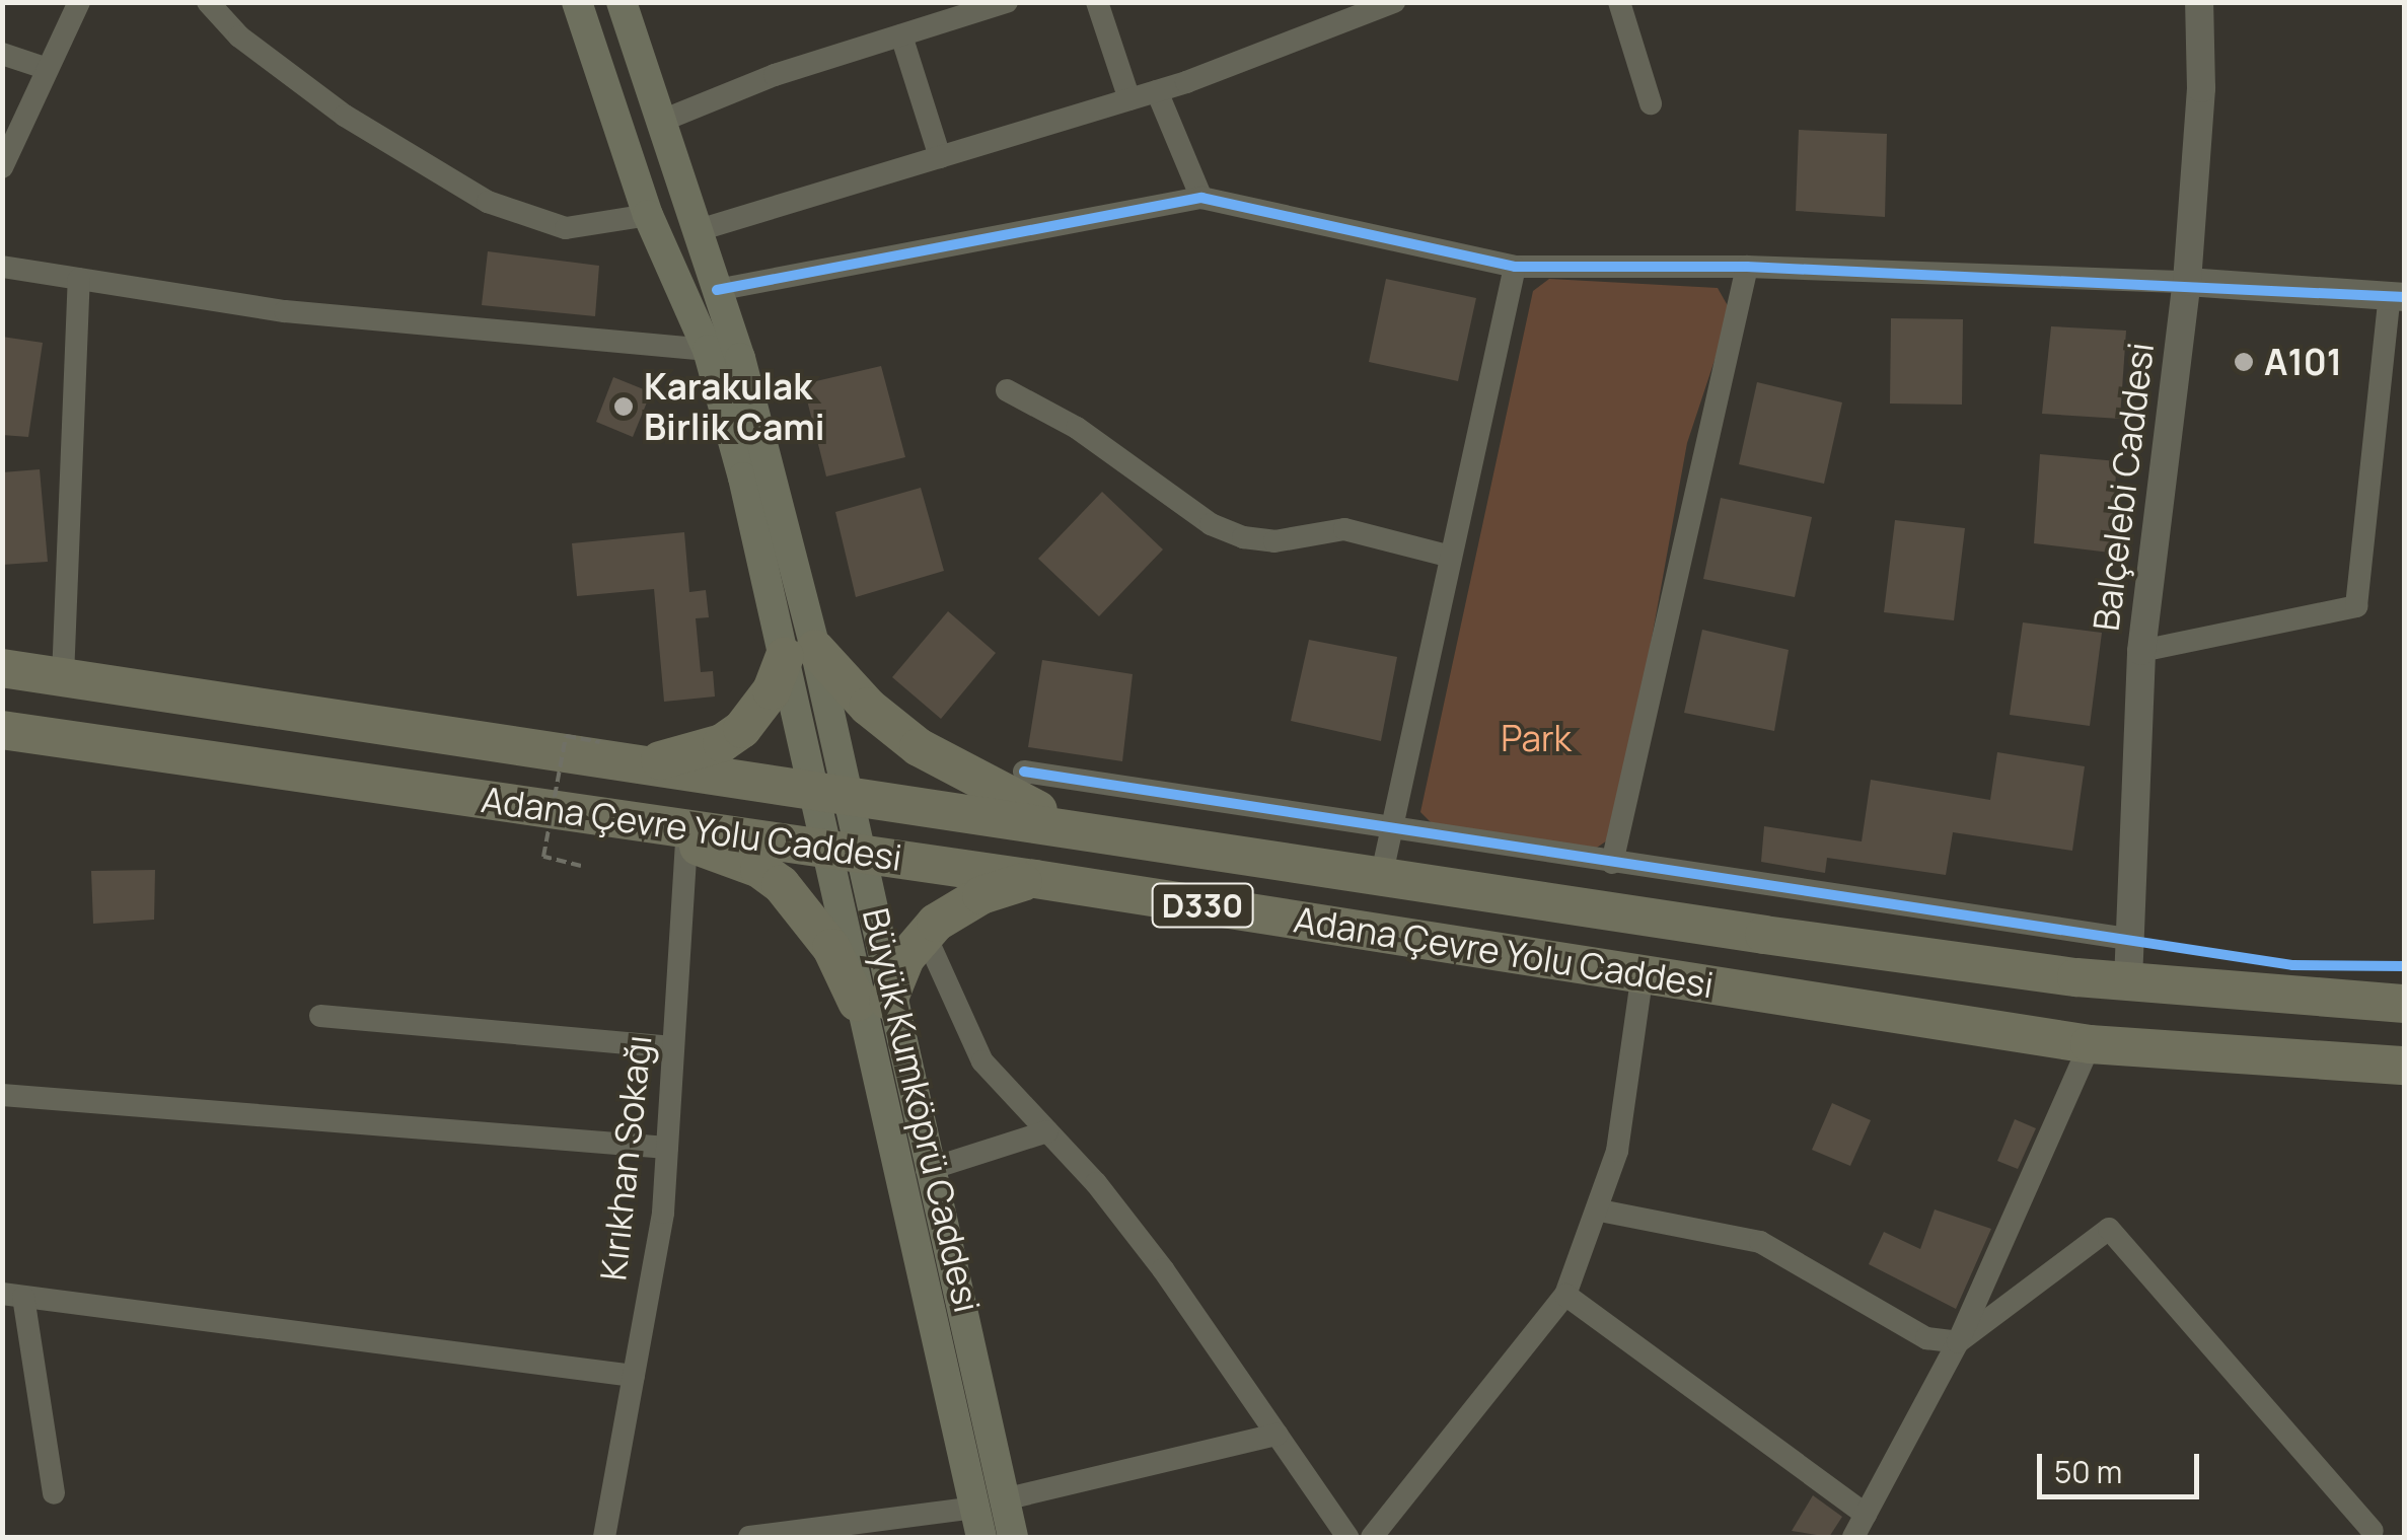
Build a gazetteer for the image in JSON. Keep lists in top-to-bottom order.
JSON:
{
  "streets": {
    "highway": ["Adana Çevre Yolu Caddesi", "D330"],
    "main road": ["Büyük Kumköprü Caddesi"],
    "street": ["Balçelebi Caddesi", "Kırıkhan Sokağı"]
  },
  "crossings": [
    ["Balçelebi Caddesi", "Adana Çevre Yolu Caddesi"],
    ["Adana Çevre Yolu Caddesi", "Büyük Kumköprü Caddesi"]
  ],
  "parks": ["Park"],
  "places": ["A101", "Karakulak Birlik Cami"],
  "scale_bar": "50 m"
}
